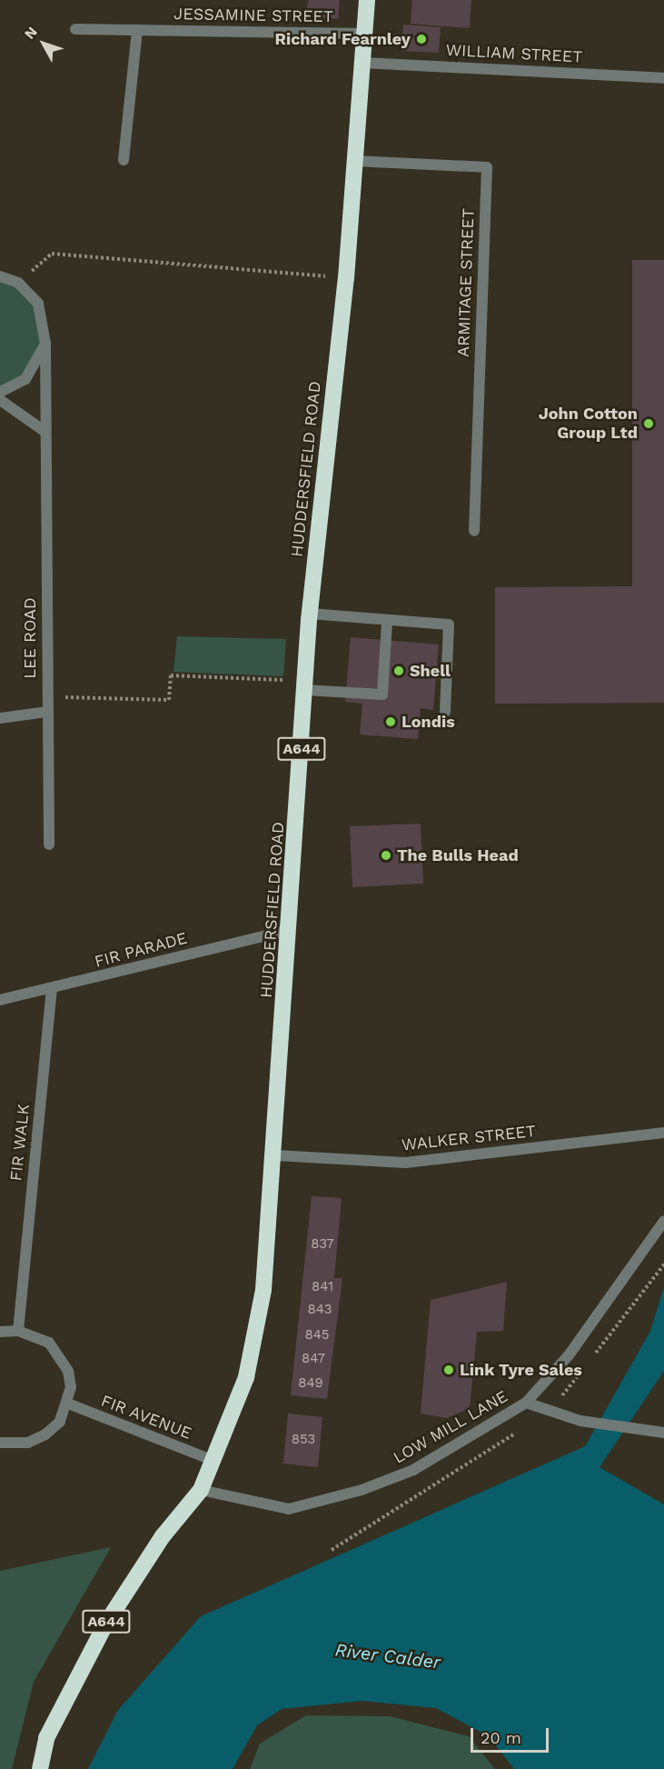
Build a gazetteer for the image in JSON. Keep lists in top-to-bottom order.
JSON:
{
  "streets": {
    "highway": ["HUDDERSFIELD ROAD", "A644"],
    "street": [
      "JESSAMINE STREET",
      "WILLIAM STREET",
      "ARMITAGE STREET",
      "LEE ROAD",
      "FIR PARADE",
      "WALKER STREET",
      "FIR WALK",
      "FIR AVENUE",
      "LOW MILL LANE"
    ]
  },
  "crossings": [
    ["JESSAMINE STREET", "HUDDERSFIELD ROAD"],
    ["WILLIAM STREET", "HUDDERSFIELD ROAD"],
    ["ARMITAGE STREET", "HUDDERSFIELD ROAD"],
    ["HUDDERSFIELD ROAD", "FIR PARADE"],
    ["HUDDERSFIELD ROAD", "WALKER STREET"],
    ["HUDDERSFIELD ROAD", "FIR AVENUE"],
    ["HUDDERSFIELD ROAD", "LOW MILL LANE"],
    ["FIR PARADE", "FIR WALK"]
  ],
  "water": ["River Calder"],
  "places": [
    "Richard Fearnley",
    "John Cotton Group Ltd",
    "Shell",
    "Londis",
    "The Bulls Head",
    "Link Tyre Sales"
  ],
  "house_numbers": [
    "837",
    "841",
    "843",
    "845",
    "847",
    "849",
    "853"
  ],
  "scale_bar": "20 m",
  "north": "top left"
}
